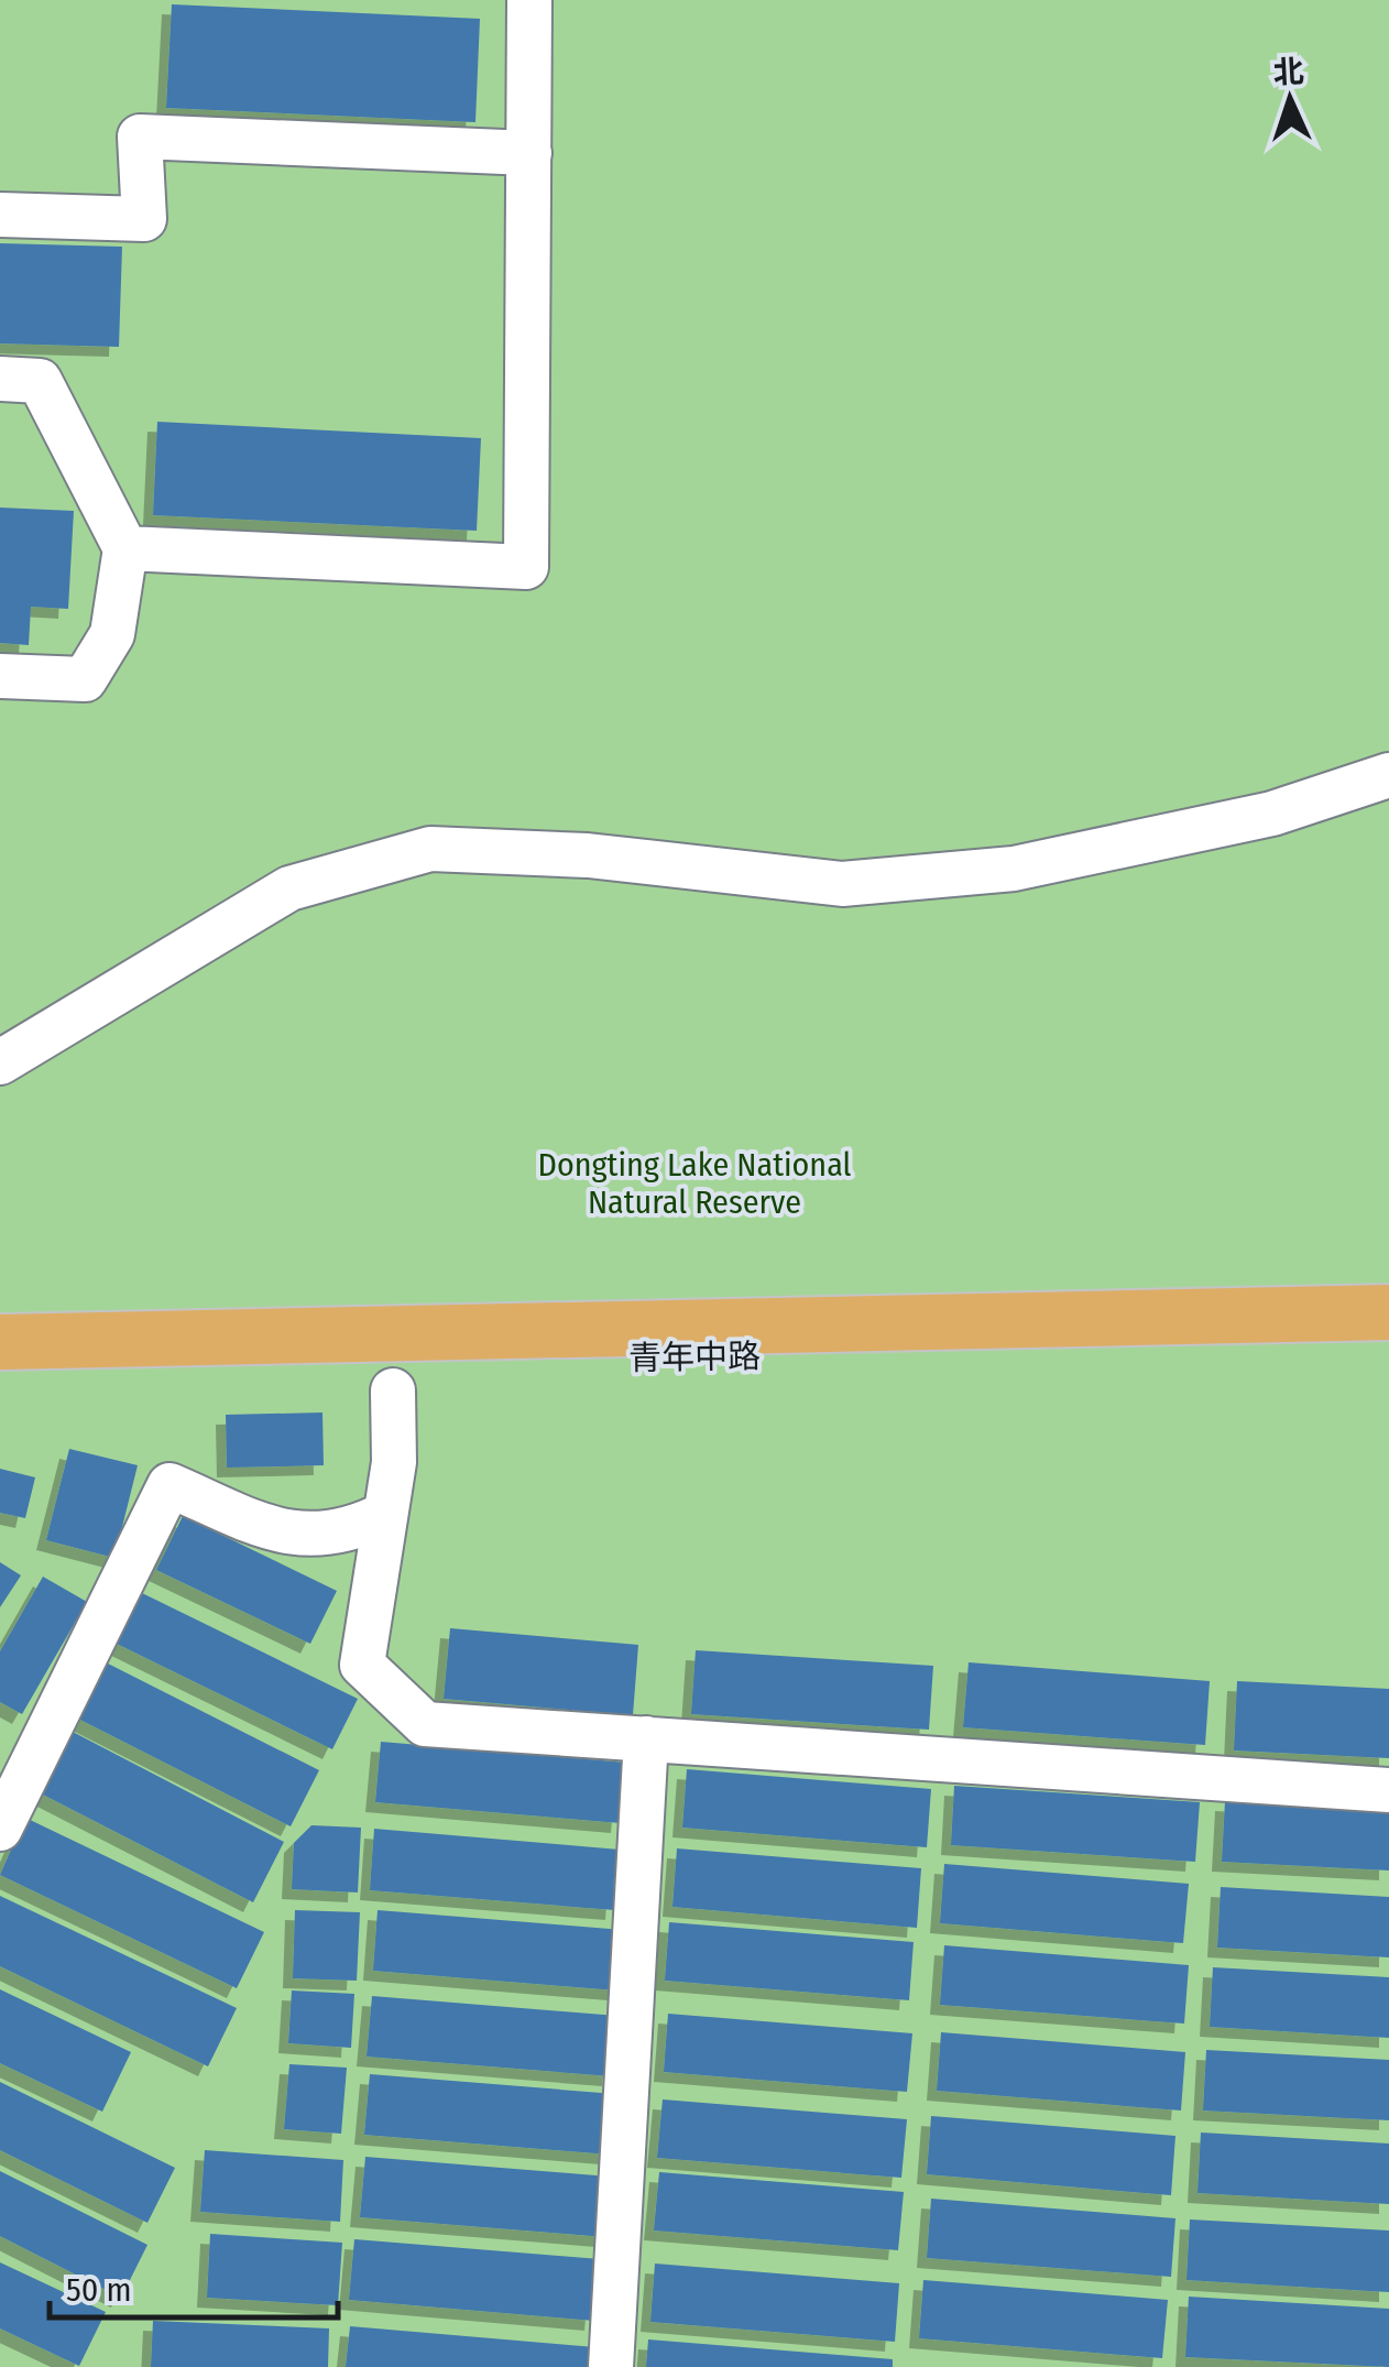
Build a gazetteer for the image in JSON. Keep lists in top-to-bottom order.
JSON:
{
  "streets": {
    "main road": ["青年中路"]
  },
  "parks": ["Dongting Lake National Natural Reserve"],
  "scale_bar": "50 m",
  "north": "top"
}
